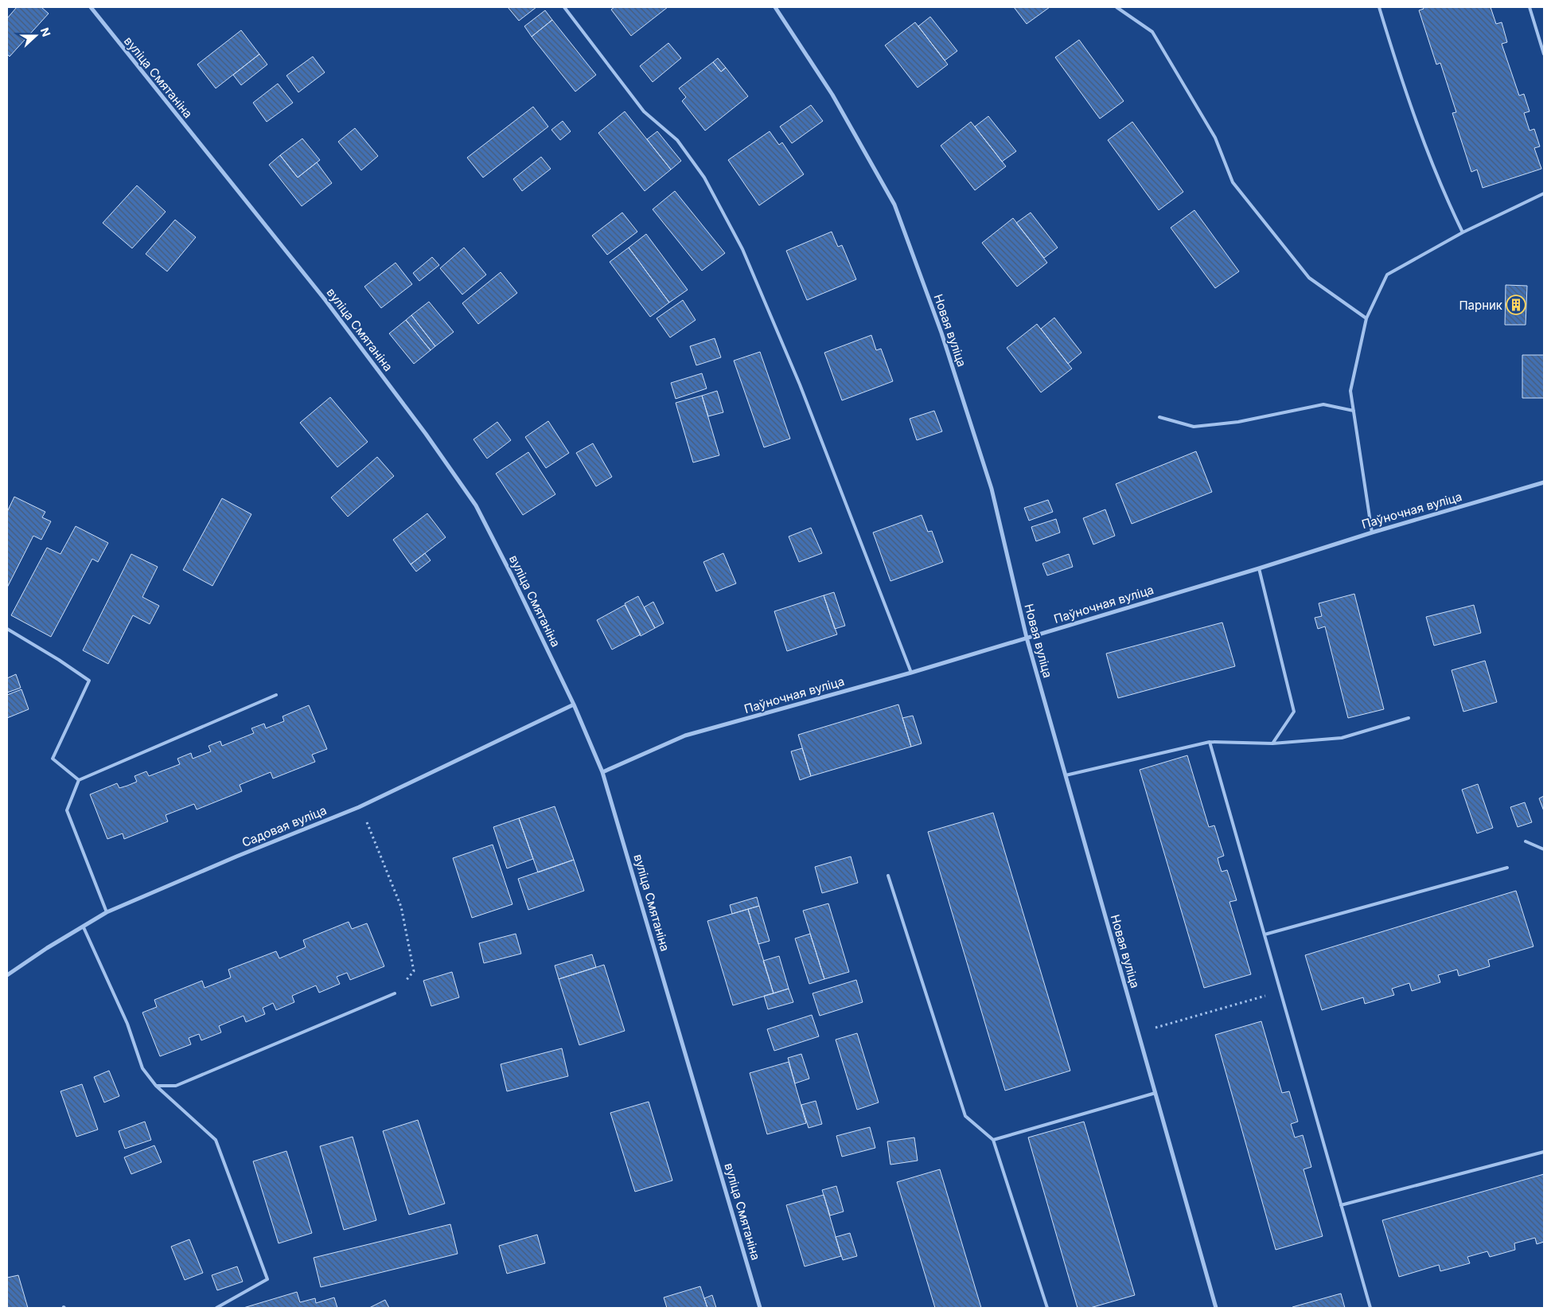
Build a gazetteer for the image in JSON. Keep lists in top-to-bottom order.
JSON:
{
  "streets": {
    "street": [
      "вуліца Смятаніна",
      "Новая вуліца",
      "Паўночная вуліца",
      "Садовая вуліца"
    ]
  },
  "crossings": [
    ["вуліца Смятаніна", "Паўночная вуліца"],
    ["вуліца Смятаніна", "Садовая вуліца"],
    ["Новая вуліца", "Паўночная вуліца"]
  ],
  "places": {
    "building": ["Парник"]
  },
  "north": "right"
}
